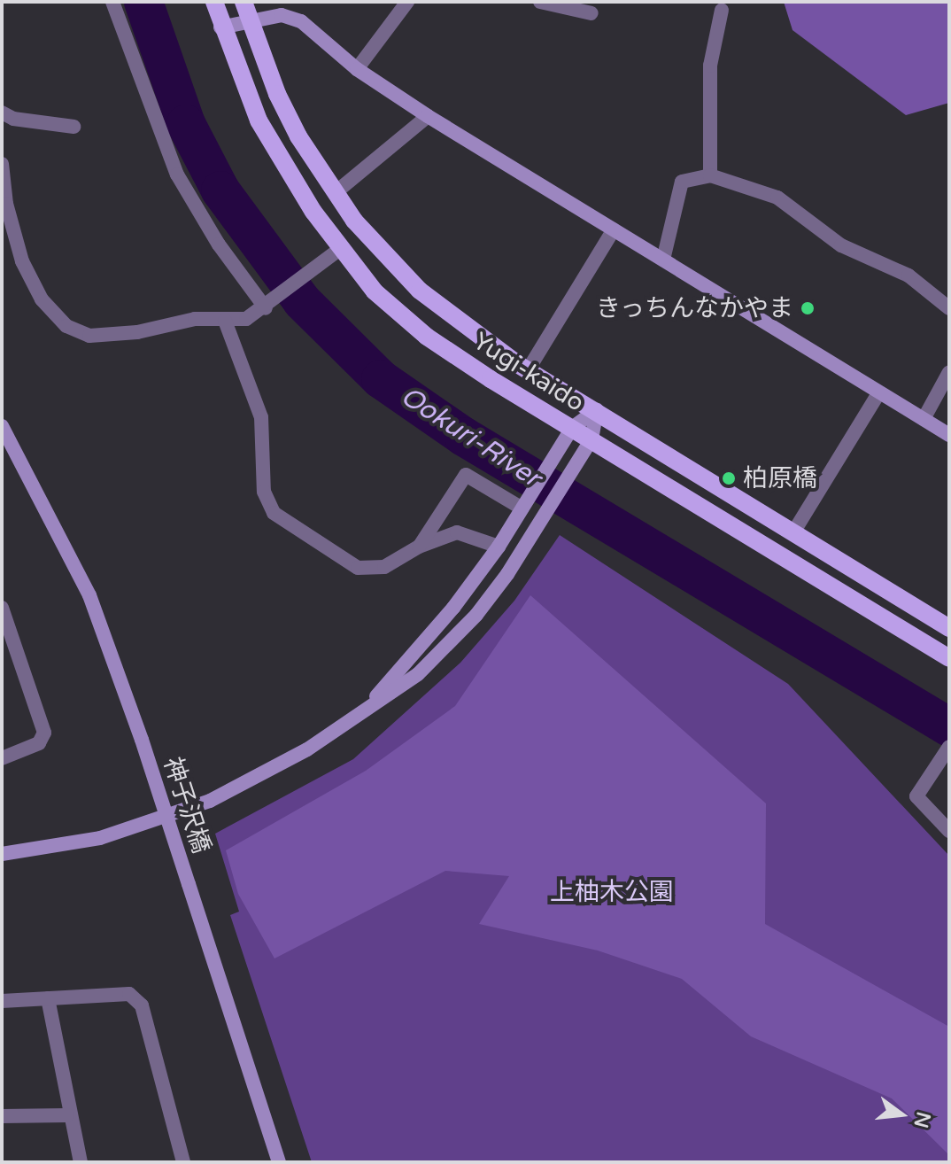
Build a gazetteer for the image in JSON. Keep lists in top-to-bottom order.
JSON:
{
  "streets": {
    "main road": ["Yugi-kaido"],
    "street": ["神子沢橋"]
  },
  "water": ["Ookuri-River"],
  "parks": ["上柚木公園"],
  "places": ["きっちんなかやま", "柏原橋"],
  "north": "right"
}
